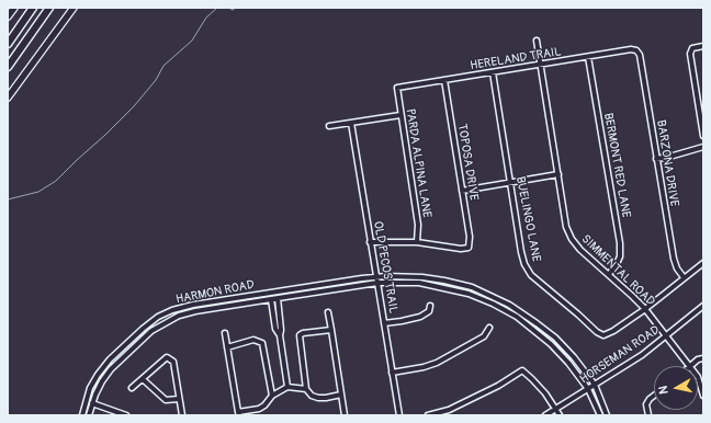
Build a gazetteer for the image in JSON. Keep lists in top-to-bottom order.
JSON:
{
  "streets": {
    "street": [
      "HERELAND TRAIL",
      "TOPOSA DRIVE",
      "PARDA ALPINA LANE",
      "BARZONA DRIVE",
      "BERMONT RED LANE",
      "BUELINGO LANE",
      "OLD PECOS TRAIL",
      "SIMMENTAL ROAD",
      "HARMON ROAD",
      "HORSEMAN ROAD"
    ]
  },
  "crossings": [
    ["HERELAND TRAIL", "TOPOSA DRIVE"],
    ["HERELAND TRAIL", "PARDA ALPINA LANE"],
    ["HERELAND TRAIL", "BARZONA DRIVE"],
    ["HERELAND TRAIL", "BERMONT RED LANE"],
    ["HERELAND TRAIL", "BUELINGO LANE"],
    ["HERELAND TRAIL", "SIMMENTAL ROAD"],
    ["TOPOSA DRIVE", "PARDA ALPINA LANE"],
    ["BERMONT RED LANE", "SIMMENTAL ROAD"],
    ["BUELINGO LANE", "SIMMENTAL ROAD"],
    ["OLD PECOS TRAIL", "HARMON ROAD"],
    ["SIMMENTAL ROAD", "HORSEMAN ROAD"],
    ["HARMON ROAD", "HORSEMAN ROAD"]
  ],
  "north": "left"
}
